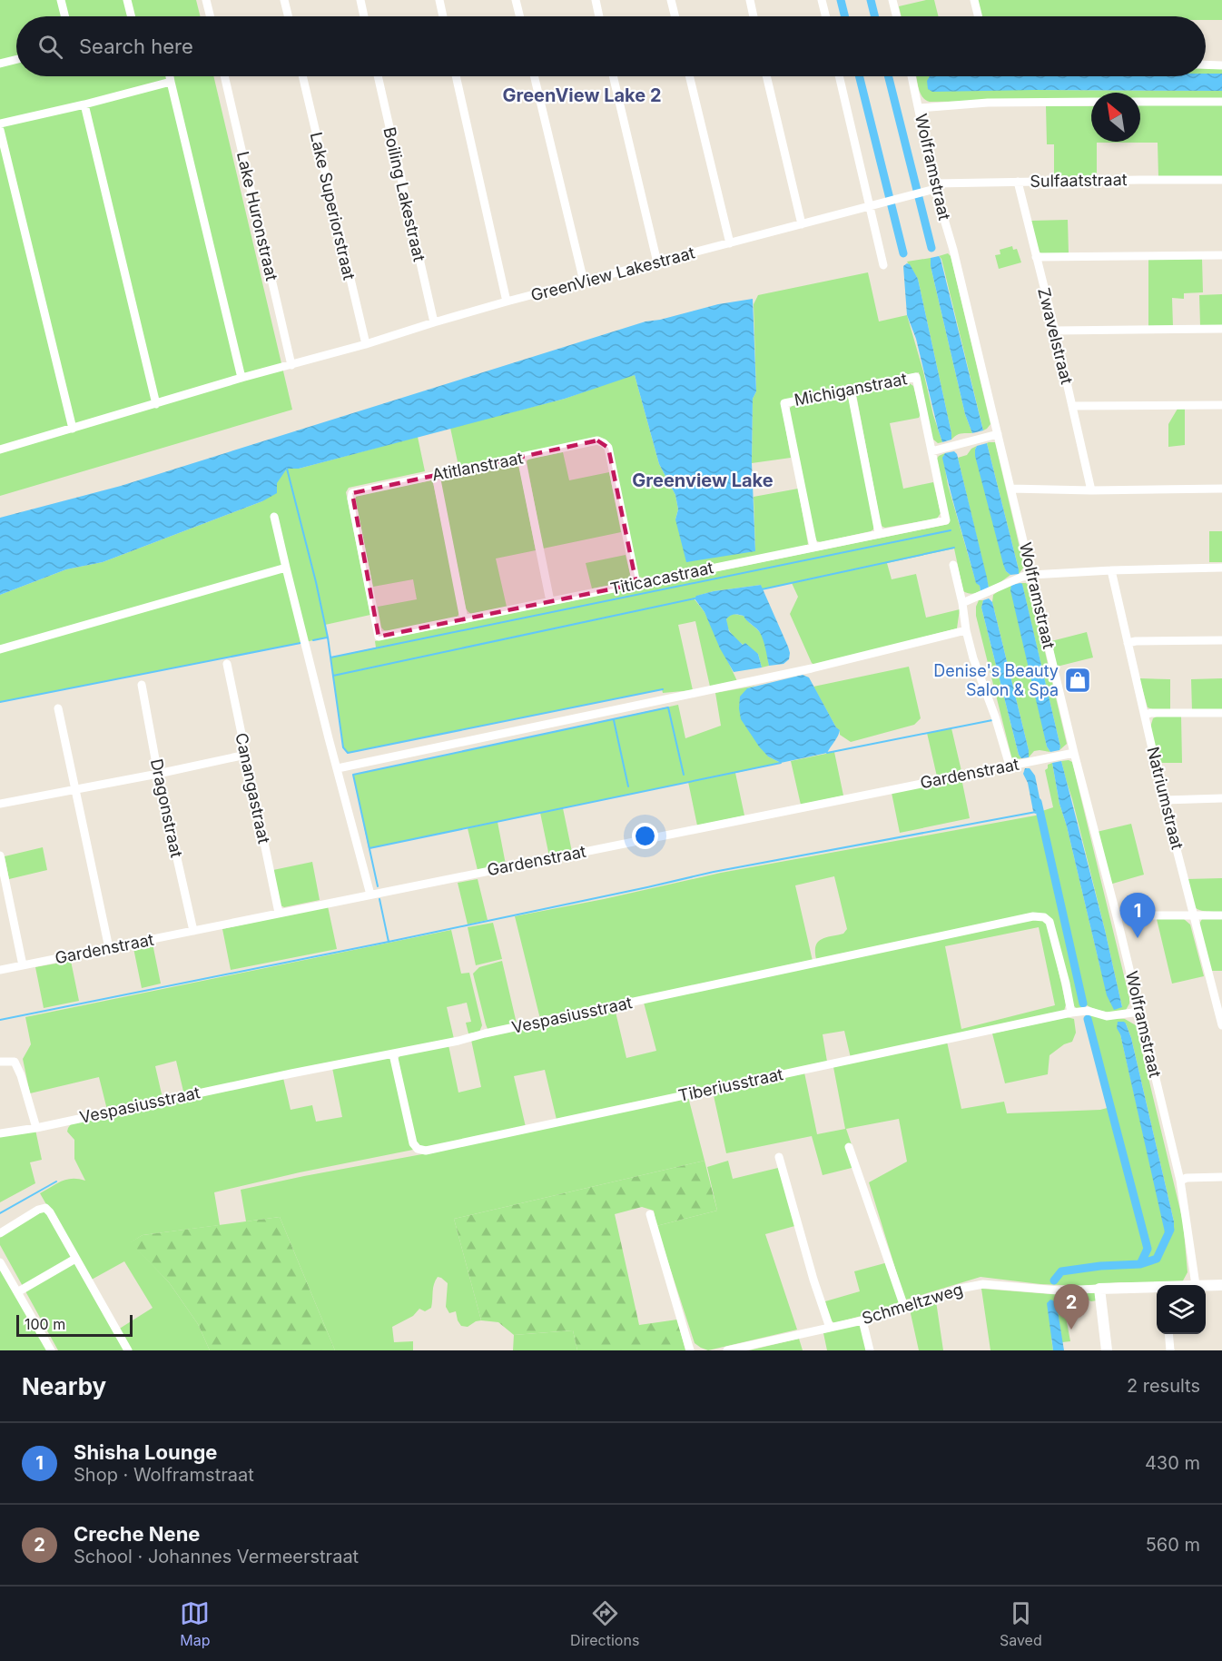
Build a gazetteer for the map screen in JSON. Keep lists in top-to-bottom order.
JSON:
{
  "streets": {
    "street": [
      "Wolframstraat",
      "Sulfaatstraat",
      "Boiling Lakestraat",
      "Lake Superiorstraat",
      "Lake Huronstraat",
      "GreenView Lakestraat",
      "Zwavelstraat",
      "Michiganstraat",
      "Atitlanstraat",
      "Titicacastraat",
      "Gardenstraat",
      "Canangastraat",
      "Natriumstraat",
      "Dragonstraat",
      "Vespasiusstraat",
      "Tiberiusstraat",
      "Schmeltzweg"
    ]
  },
  "crossings": [
    ["Wolframstraat", "Sulfaatstraat"],
    ["Wolframstraat", "GreenView Lakestraat"],
    ["Wolframstraat", "Gardenstraat"],
    ["Wolframstraat", "Tiberiusstraat"],
    ["Sulfaatstraat", "GreenView Lakestraat"],
    ["Sulfaatstraat", "Zwavelstraat"],
    ["Boiling Lakestraat", "GreenView Lakestraat"],
    ["Lake Superiorstraat", "GreenView Lakestraat"],
    ["Lake Huronstraat", "GreenView Lakestraat"],
    ["Michiganstraat", "Titicacastraat"],
    ["Atitlanstraat", "Titicacastraat"],
    ["Gardenstraat", "Canangastraat"],
    ["Gardenstraat", "Dragonstraat"],
    ["Vespasiusstraat", "Tiberiusstraat"]
  ],
  "districts": ["GreenView Lake 2", "Greenview Lake"],
  "places": {
    "shop": ["Denise's Beauty Salon & Spa"]
  },
  "scale_bar": "100 m",
  "north": "top left",
  "page": {
    "search": "Search here",
    "pins": ["1", "2"],
    "scale": "100 m",
    "heading": ["Nearby", "2 results"],
    "list": [
      {
        "mark": "1",
        "name": "Shisha Lounge",
        "note": "Shop · Wolframstraat",
        "value": "430 m"
      },
      {
        "mark": "2",
        "name": "Creche Nene",
        "note": "School · Johannes Vermeerstraat",
        "value": "560 m"
      }
    ],
    "nav": ["Map", "Directions", "Saved"]
  }
}
